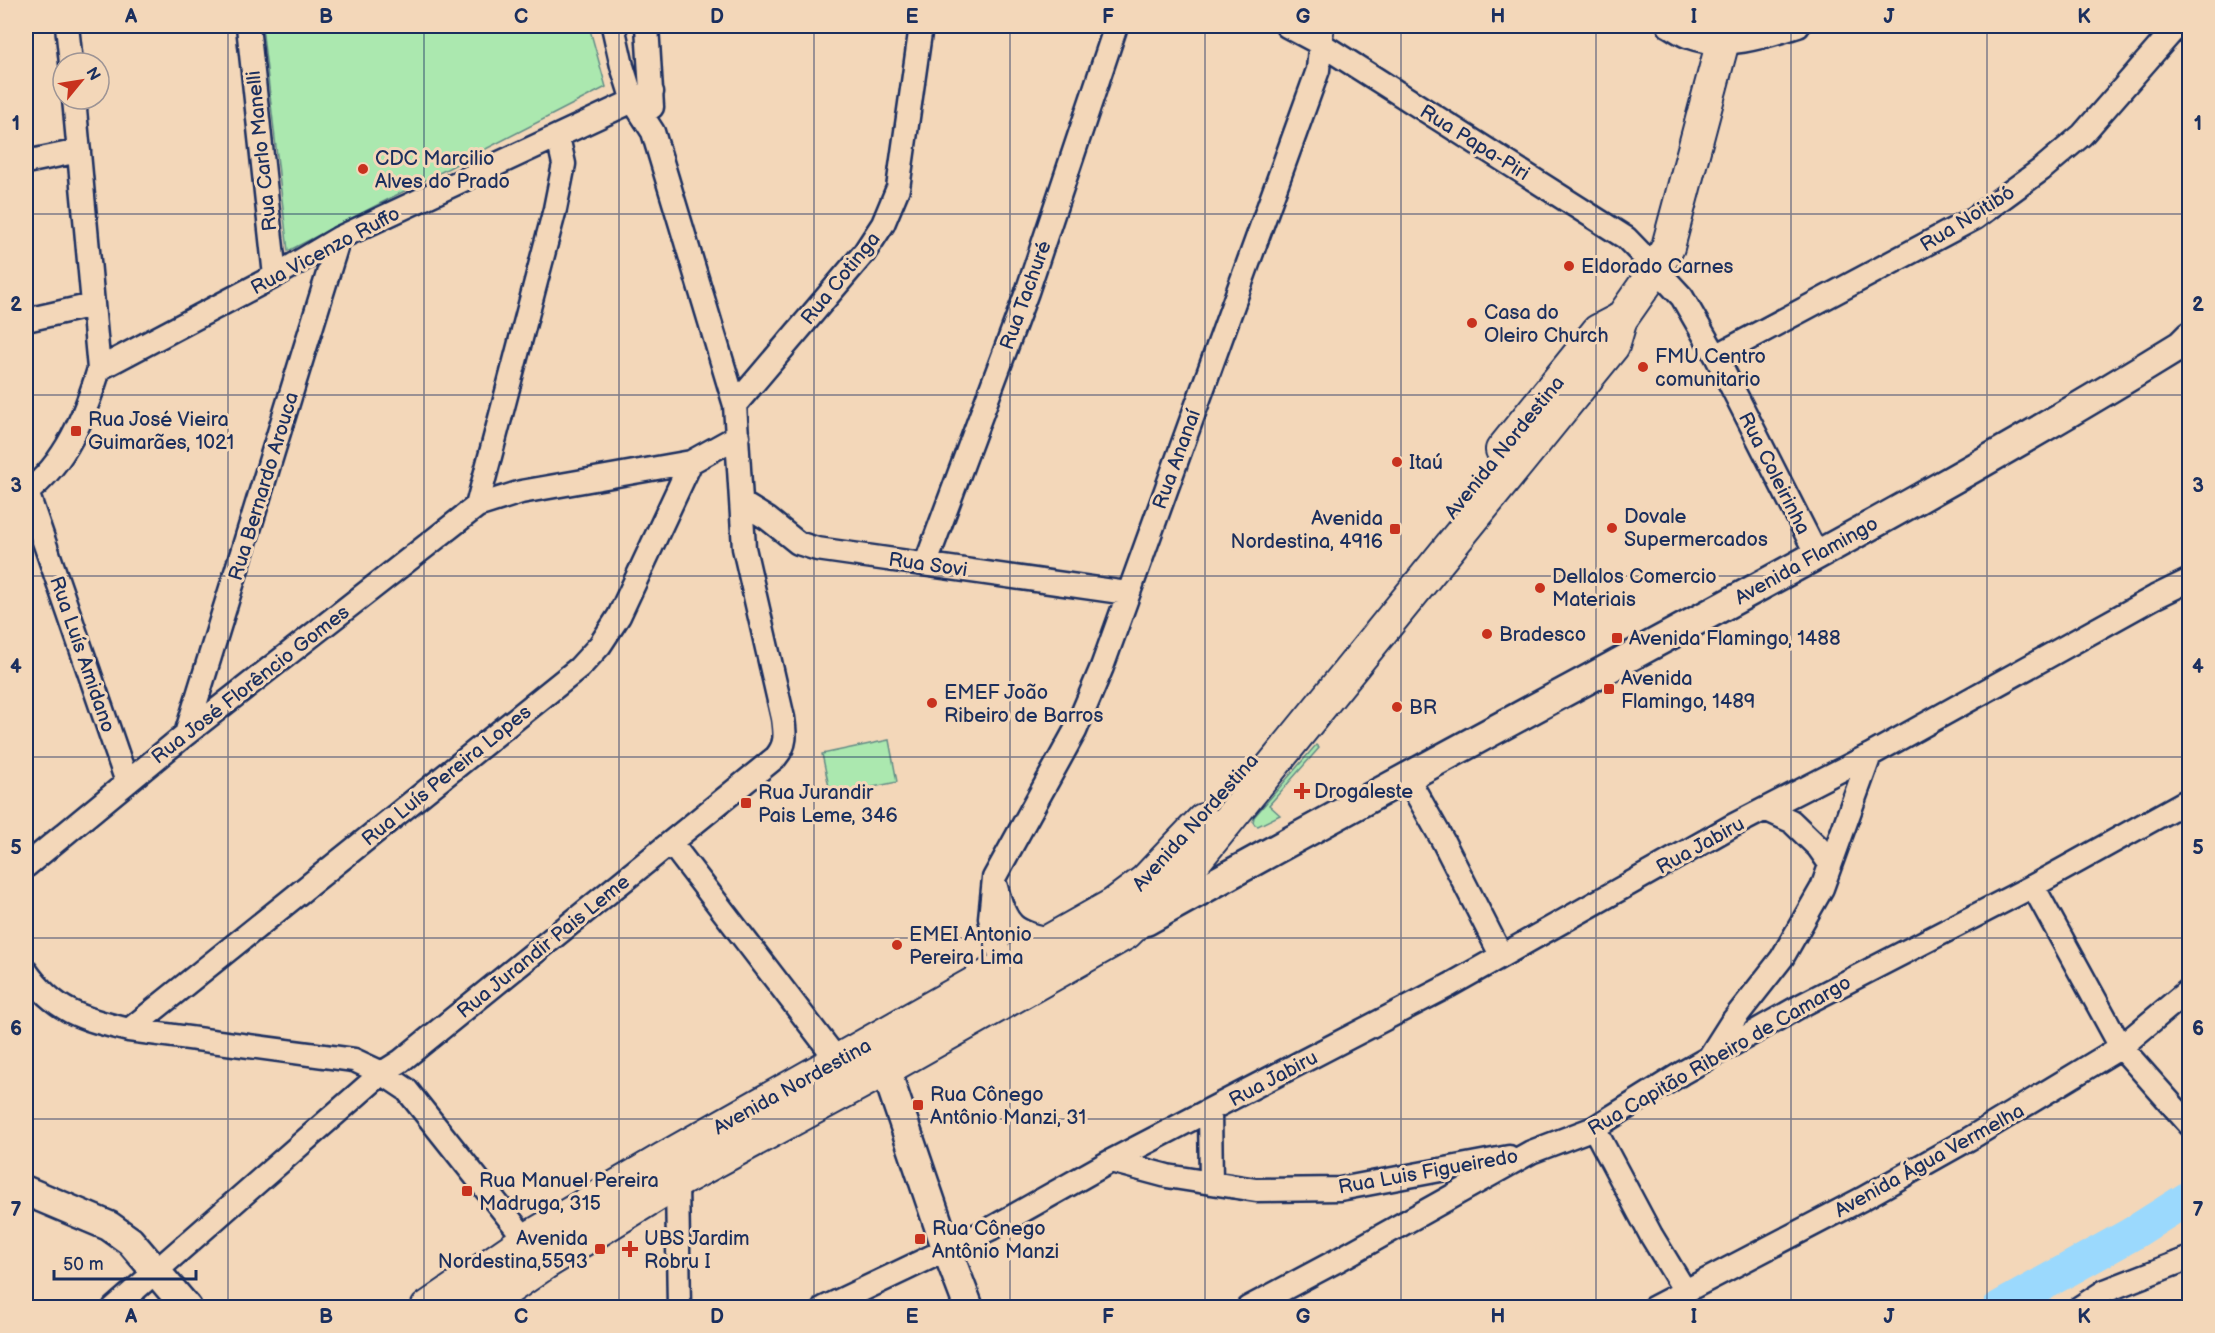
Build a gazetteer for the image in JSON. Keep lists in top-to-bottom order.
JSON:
{
  "streets": {
    "main road": ["Avenida Nordestina"],
    "street": [
      "Rua Papa-Piri",
      "Rua Carlo Manelli",
      "Rua Noitibó",
      "Rua Vicenzo Ruffo",
      "Rua Cotinga",
      "Rua Tachuré",
      "Rua Ananaí",
      "Rua Coleirinha",
      "Rua Bernardo Arouca",
      "Avenida Flamingo",
      "Rua Sovi",
      "Rua Luís Amidano",
      "Rua José Florêncio Gomes",
      "Rua Luís Pereira Lopes",
      "Rua Jabiru",
      "Rua Jurandir Pais Leme",
      "Rua Capitão Ribeiro de Camargo",
      "Avenida Água Vermelha",
      "Rua Luis Figueiredo"
    ]
  },
  "crossings": [
    ["Rua Papa-Piri", "Avenida Nordestina"],
    ["Rua Papa-Piri", "Rua Ananaí"],
    ["Rua Papa-Piri", "Rua Coleirinha"],
    ["Rua Carlo Manelli", "Rua Vicenzo Ruffo"],
    ["Rua Noitibó", "Rua Coleirinha"],
    ["Rua Vicenzo Ruffo", "Rua Bernardo Arouca"],
    ["Rua Vicenzo Ruffo", "Rua Jurandir Pais Leme"],
    ["Rua Cotinga", "Rua Jurandir Pais Leme"],
    ["Rua Tachuré", "Rua Sovi"],
    ["Avenida Nordestina", "Rua Ananaí"],
    ["Avenida Nordestina", "Rua Coleirinha"],
    ["Avenida Nordestina", "Avenida Flamingo"],
    ["Rua Ananaí", "Rua Sovi"],
    ["Rua Coleirinha", "Avenida Flamingo"],
    ["Rua Bernardo Arouca", "Rua José Florêncio Gomes"],
    ["Rua Sovi", "Rua Jurandir Pais Leme"],
    ["Rua Luís Amidano", "Rua José Florêncio Gomes"],
    ["Rua José Florêncio Gomes", "Rua Luís Pereira Lopes"],
    ["Rua José Florêncio Gomes", "Rua Jurandir Pais Leme"],
    ["Rua Jabiru", "Rua Luis Figueiredo"],
    ["Rua Capitão Ribeiro de Camargo", "Rua Luis Figueiredo"]
  ],
  "places": {
    "other": [
      "CDC Marcilio Alves do Prado",
      "Eldorado Carnes",
      "Casa do Oleiro Church",
      "FMU Centro comunitario",
      "Itaú",
      "Dovale Supermercados",
      "Dellalos Comercio Materiais",
      "Bradesco",
      "EMEF João Ribeiro de Barros",
      "BR",
      "EMEI Antonio Pereira Lima"
    ],
    "transit": [
      "Rua José Vieira Guimarães, 1021",
      "Avenida Nordestina, 4916",
      "Avenida Flamingo, 1488",
      "Avenida Flamingo, 1489",
      "Rua Jurandir Pais Leme, 346",
      "Rua Cônego Antônio Manzi, 31",
      "Rua Manuel Pereira Madruga, 315",
      "Rua Cônego Antônio Manzi",
      "Avenida Nordestina,5593"
    ],
    "health": ["Drogaleste", "UBS Jardim Robru I"]
  },
  "scale_bar": "50 m",
  "north": "top right",
  "grid": {
    "columns": [
      "A",
      "B",
      "C",
      "D",
      "E",
      "F",
      "G",
      "H",
      "I",
      "J",
      "K"
    ],
    "rows": [
      "1",
      "2",
      "3",
      "4",
      "5",
      "6",
      "7"
    ]
  }
}
